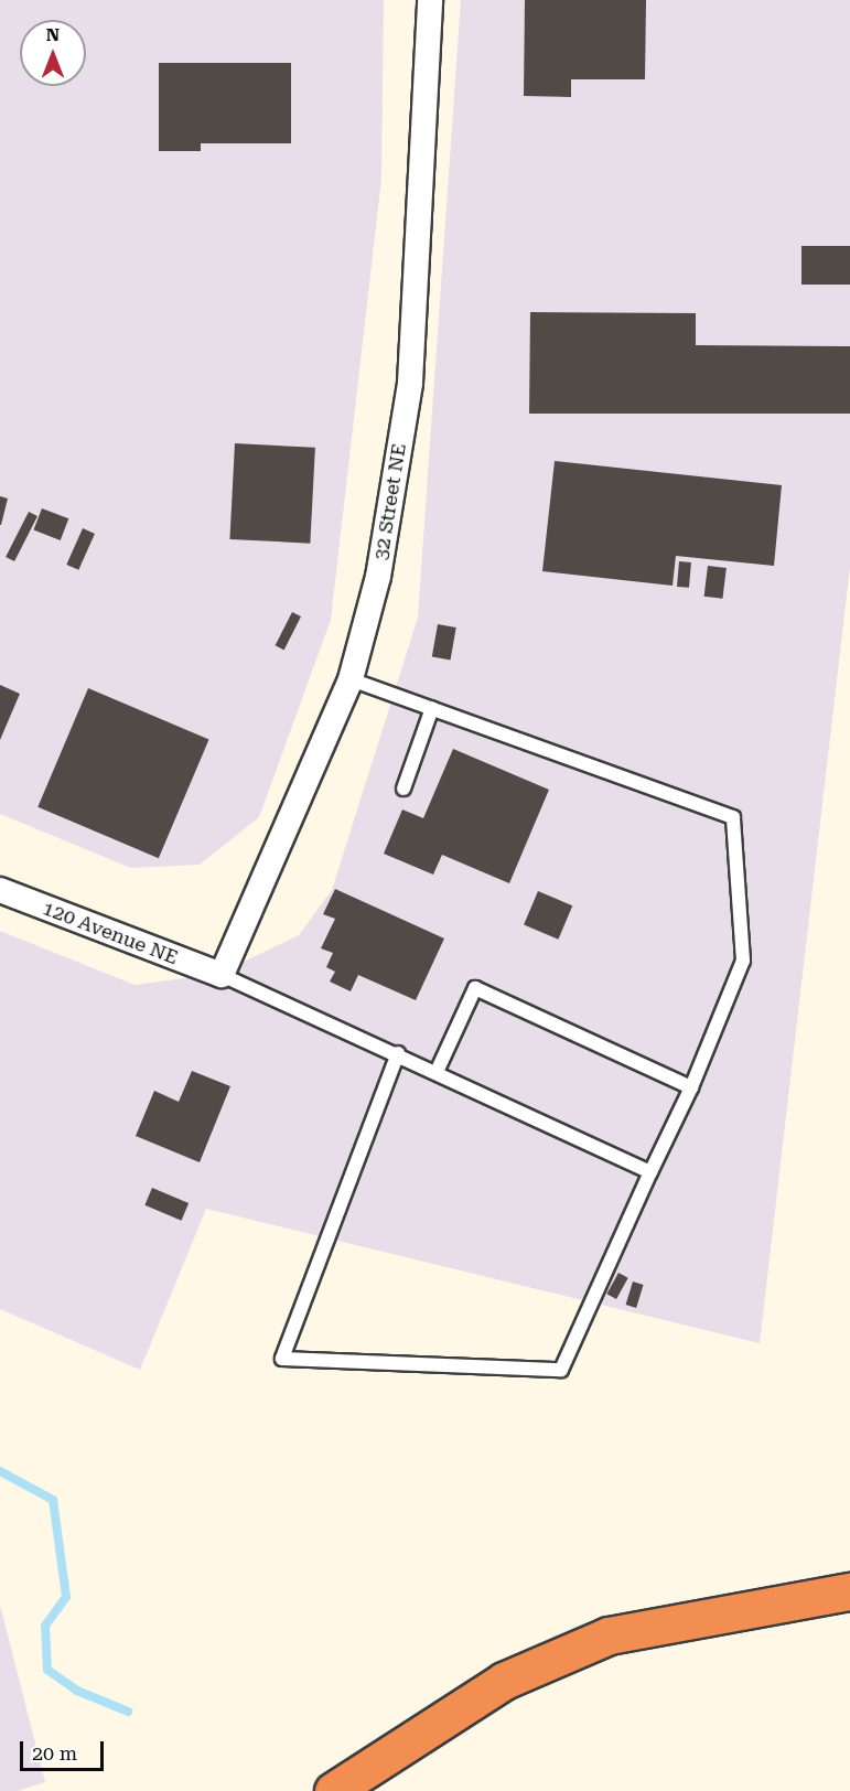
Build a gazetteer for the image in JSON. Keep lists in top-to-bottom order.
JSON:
{
  "streets": {
    "street": ["32 Street NE", "120 Avenue NE"]
  },
  "crossings": [
    ["32 Street NE", "120 Avenue NE"]
  ],
  "scale_bar": "20 m",
  "north": "top"
}
